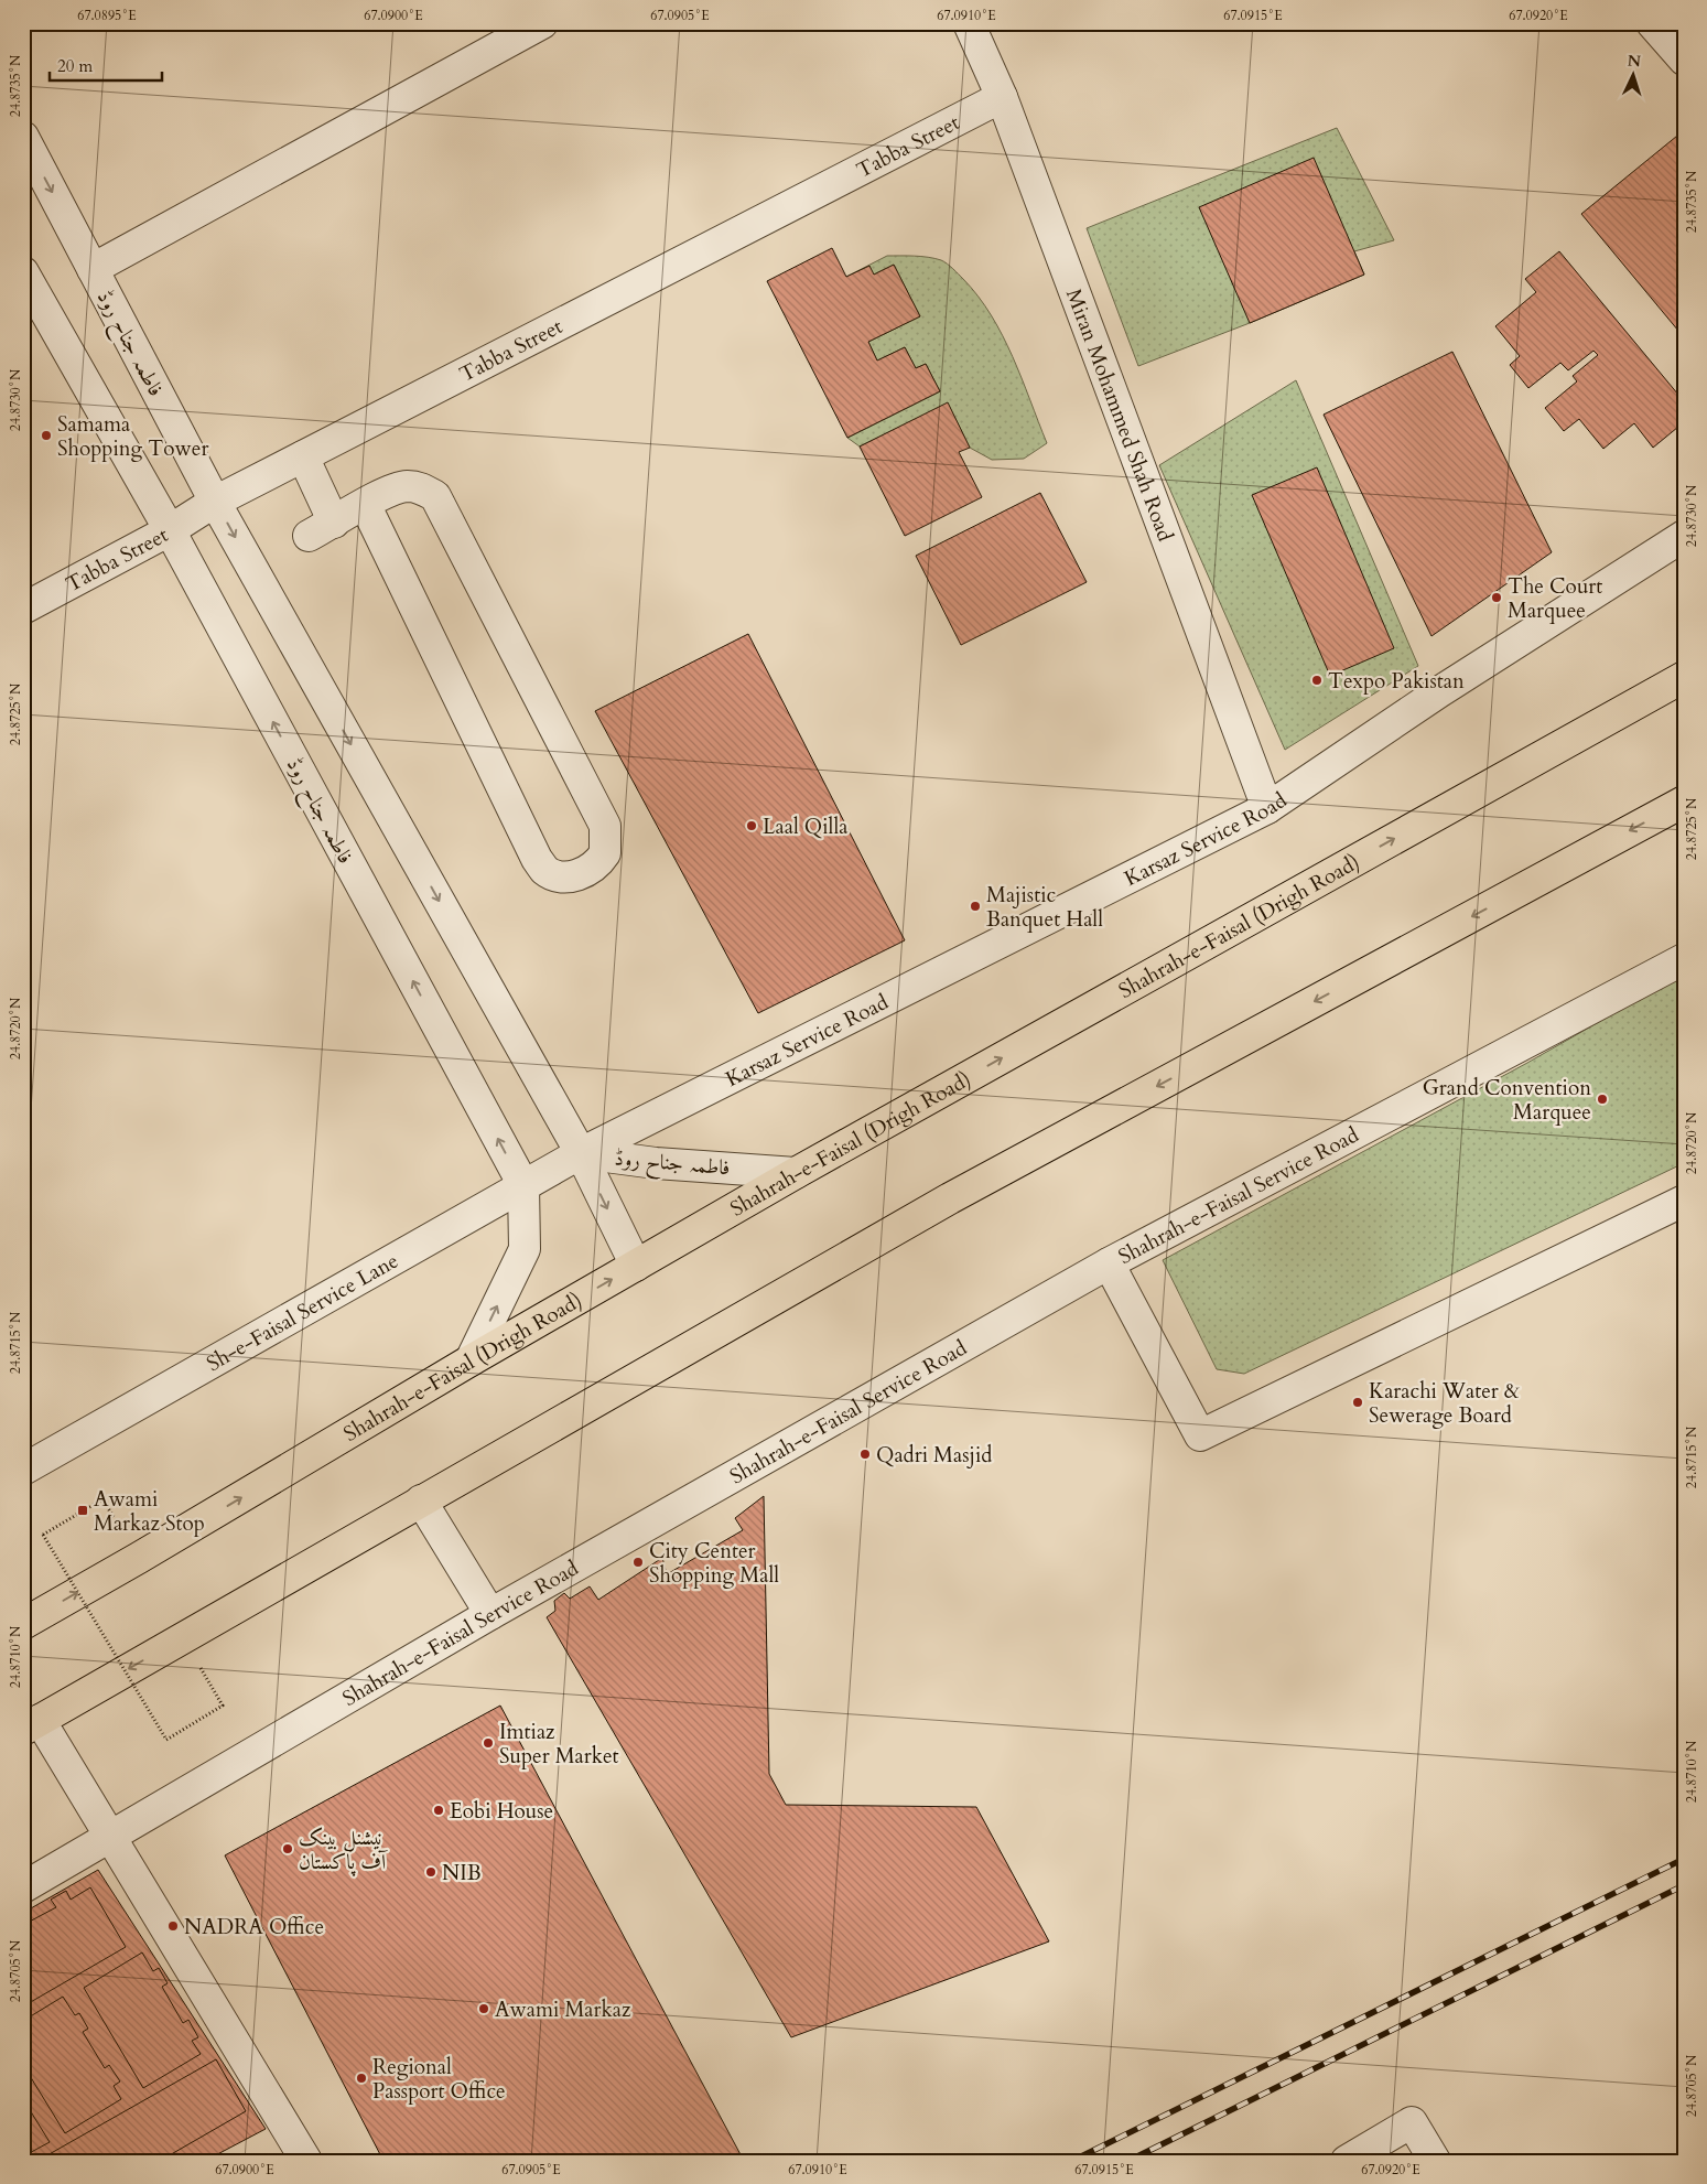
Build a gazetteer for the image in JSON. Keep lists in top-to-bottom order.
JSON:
{
  "streets": {
    "highway": ["Shahrah-e-Faisal (Drigh Road)"],
    "street": [
      "Tabba Street",
      "فاطمہ جناح روڈ",
      "Miran Mohammed Shah Road",
      "Karsaz Service Road",
      "Shahrah-e-Faisal Service Road",
      "Sh-e-Faisal Service Lane"
    ]
  },
  "crossings": [
    ["Tabba Street", "فاطمہ جناح روڈ"],
    ["Tabba Street", "Miran Mohammed Shah Road"],
    ["فاطمہ جناح روڈ", "Karsaz Service Road"],
    ["فاطمہ جناح روڈ", "Shahrah-e-Faisal (Drigh Road)"],
    ["فاطمہ جناح روڈ", "Sh-e-Faisal Service Lane"],
    ["Miran Mohammed Shah Road", "Karsaz Service Road"],
    ["Karsaz Service Road", "Sh-e-Faisal Service Lane"]
  ],
  "places": {
    "other": [
      "Samama Shopping Tower",
      "The Court Marquee",
      "Texpo Pakistan",
      "Laal Qilla",
      "Majistic Banquet Hall",
      "Grand Convention Marquee",
      "Karachi Water & Sewerage Board",
      "Qadri Masjid",
      "City Center Shopping Mall",
      "Imtiaz Super Market",
      "Eobi House",
      "نیشنل بینک آف پاکستان",
      "NIB",
      "NADRA Office",
      "Awami Markaz",
      "Regional Passport Office"
    ],
    "transit": ["Awami Markaz Stop"]
  },
  "scale_bar": "20 m",
  "north": "top",
  "coordinates": [
    "67.0895°E",
    "67.0900°E",
    "67.0905°E",
    "67.0910°E",
    "67.0915°E",
    "67.0920°E",
    "24.8735°N",
    "24.8730°N",
    "24.8725°N",
    "24.8720°N",
    "24.8715°N",
    "24.8710°N",
    "24.8705°N"
  ]
}
